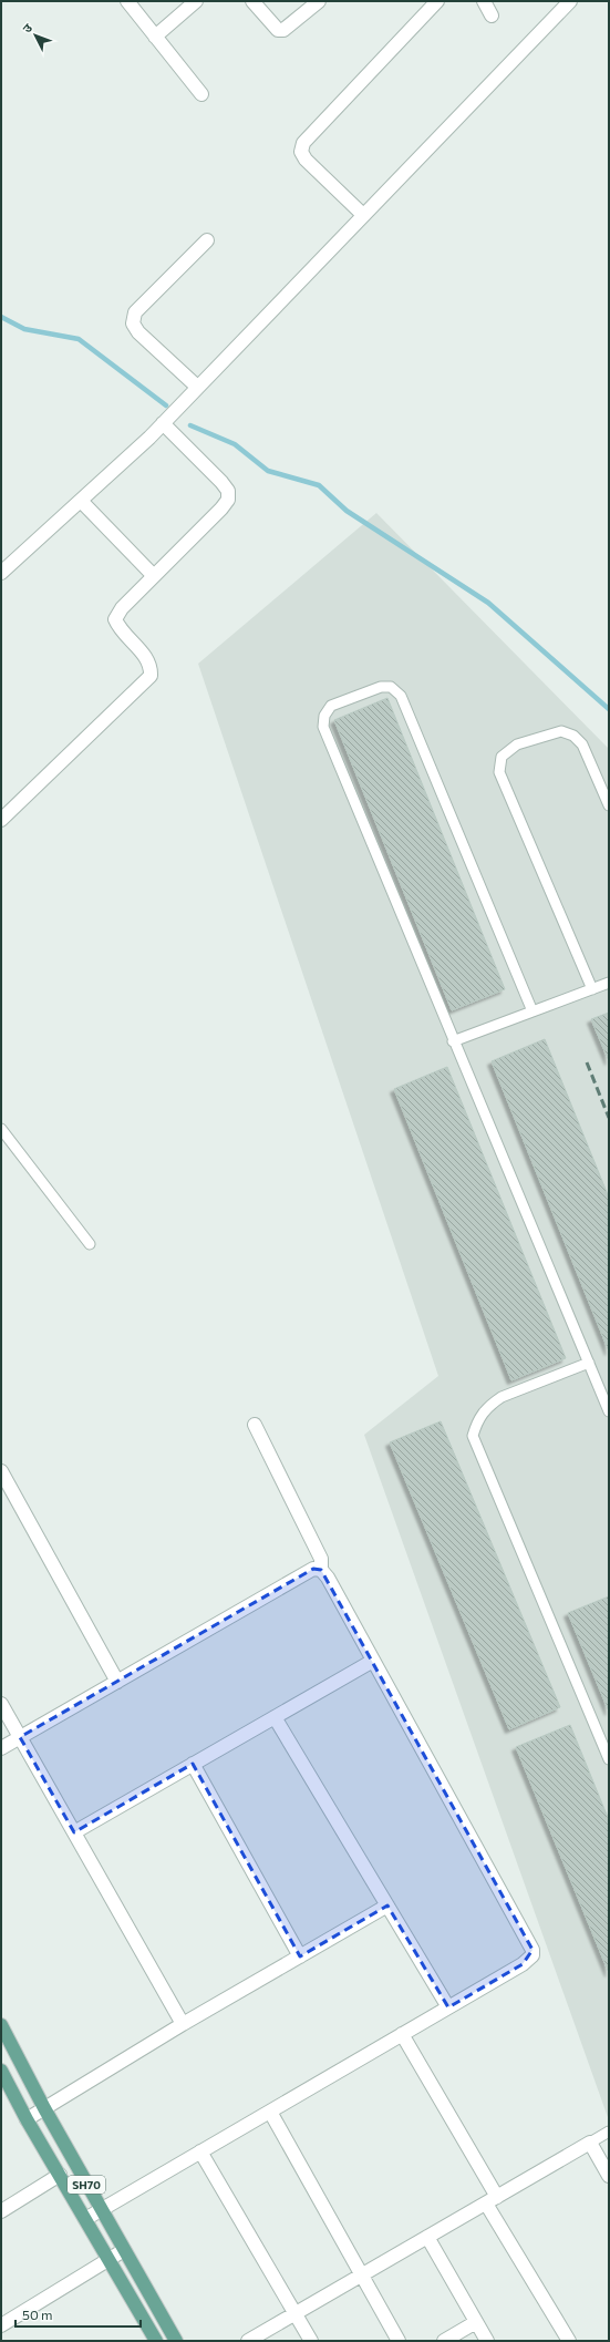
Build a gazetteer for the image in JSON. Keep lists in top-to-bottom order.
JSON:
{
  "streets": {
    "main road": ["SH70"]
  },
  "scale_bar": "50 m",
  "north": "top left"
}
